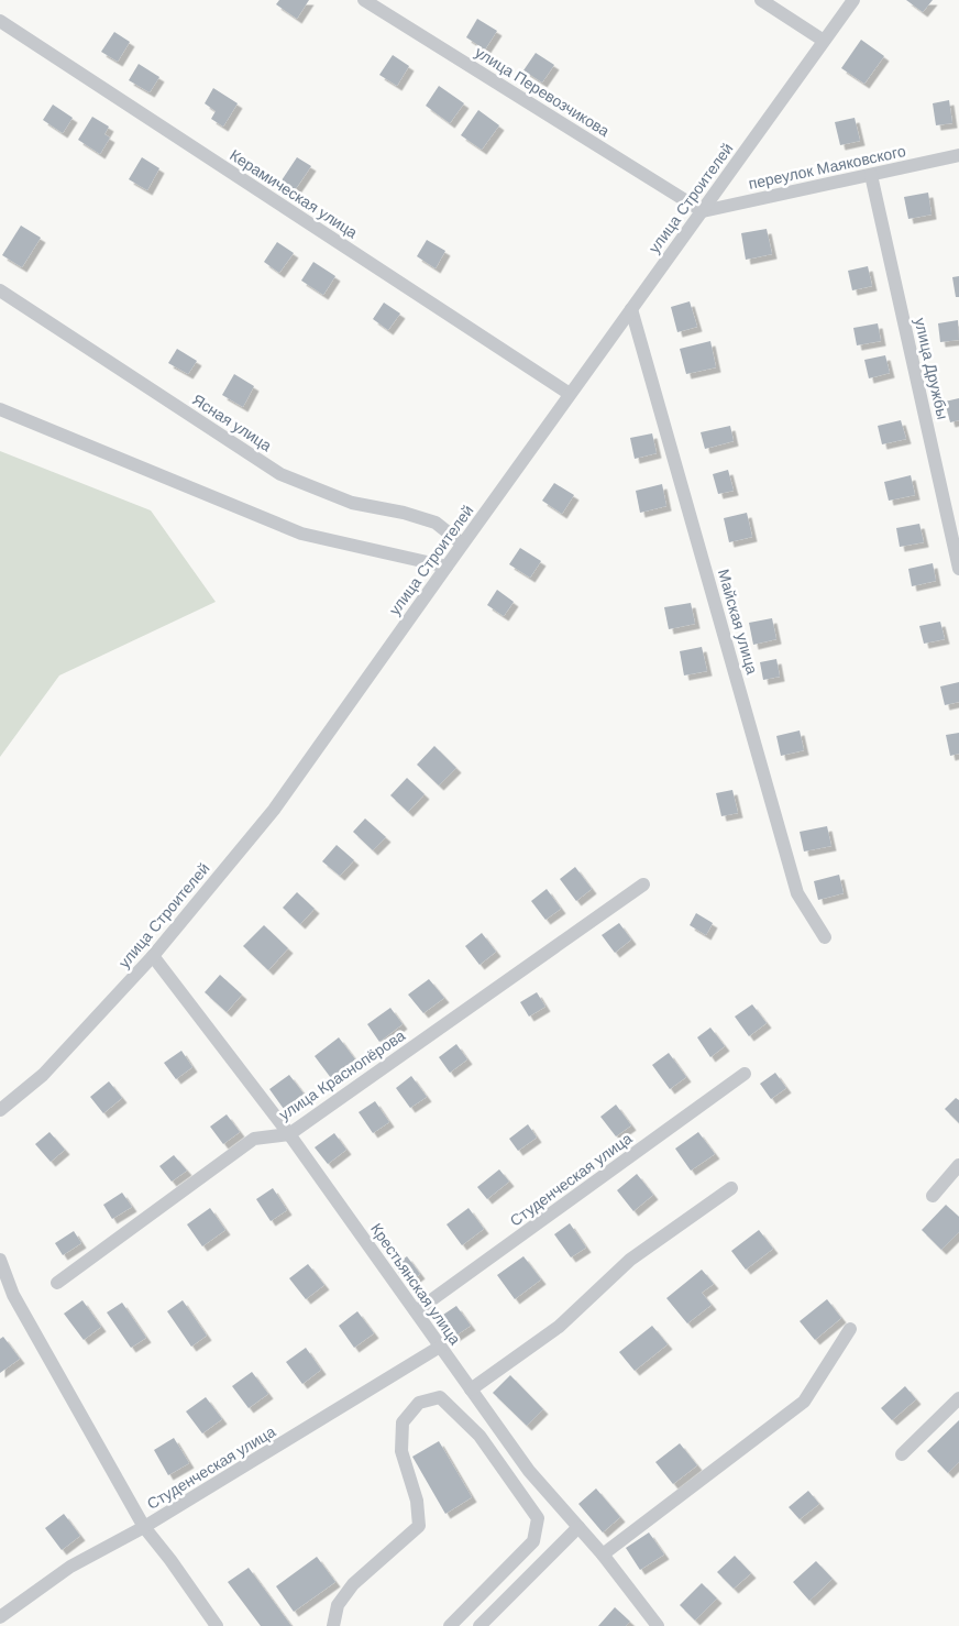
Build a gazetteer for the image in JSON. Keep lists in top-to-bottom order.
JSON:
{
  "streets": {
    "street": [
      "улица Перевозчикова",
      "переулок Маяковского",
      "Керамическая улица",
      "улица Строителей",
      "улица Дружбы",
      "Ясная улица",
      "Майская улица",
      "улица Краснопёрова",
      "Студенческая улица",
      "Крестьянская улица"
    ]
  },
  "crossings": [
    ["улица Перевозчикова", "переулок Маяковского"],
    ["улица Перевозчикова", "улица Строителей"],
    ["переулок Маяковского", "улица Строителей"],
    ["переулок Маяковского", "улица Дружбы"],
    ["Керамическая улица", "улица Строителей"],
    ["улица Строителей", "Ясная улица"],
    ["улица Строителей", "Майская улица"],
    ["улица Строителей", "Крестьянская улица"],
    ["улица Краснопёрова", "Крестьянская улица"],
    ["Студенческая улица", "Крестьянская улица"]
  ]
}
